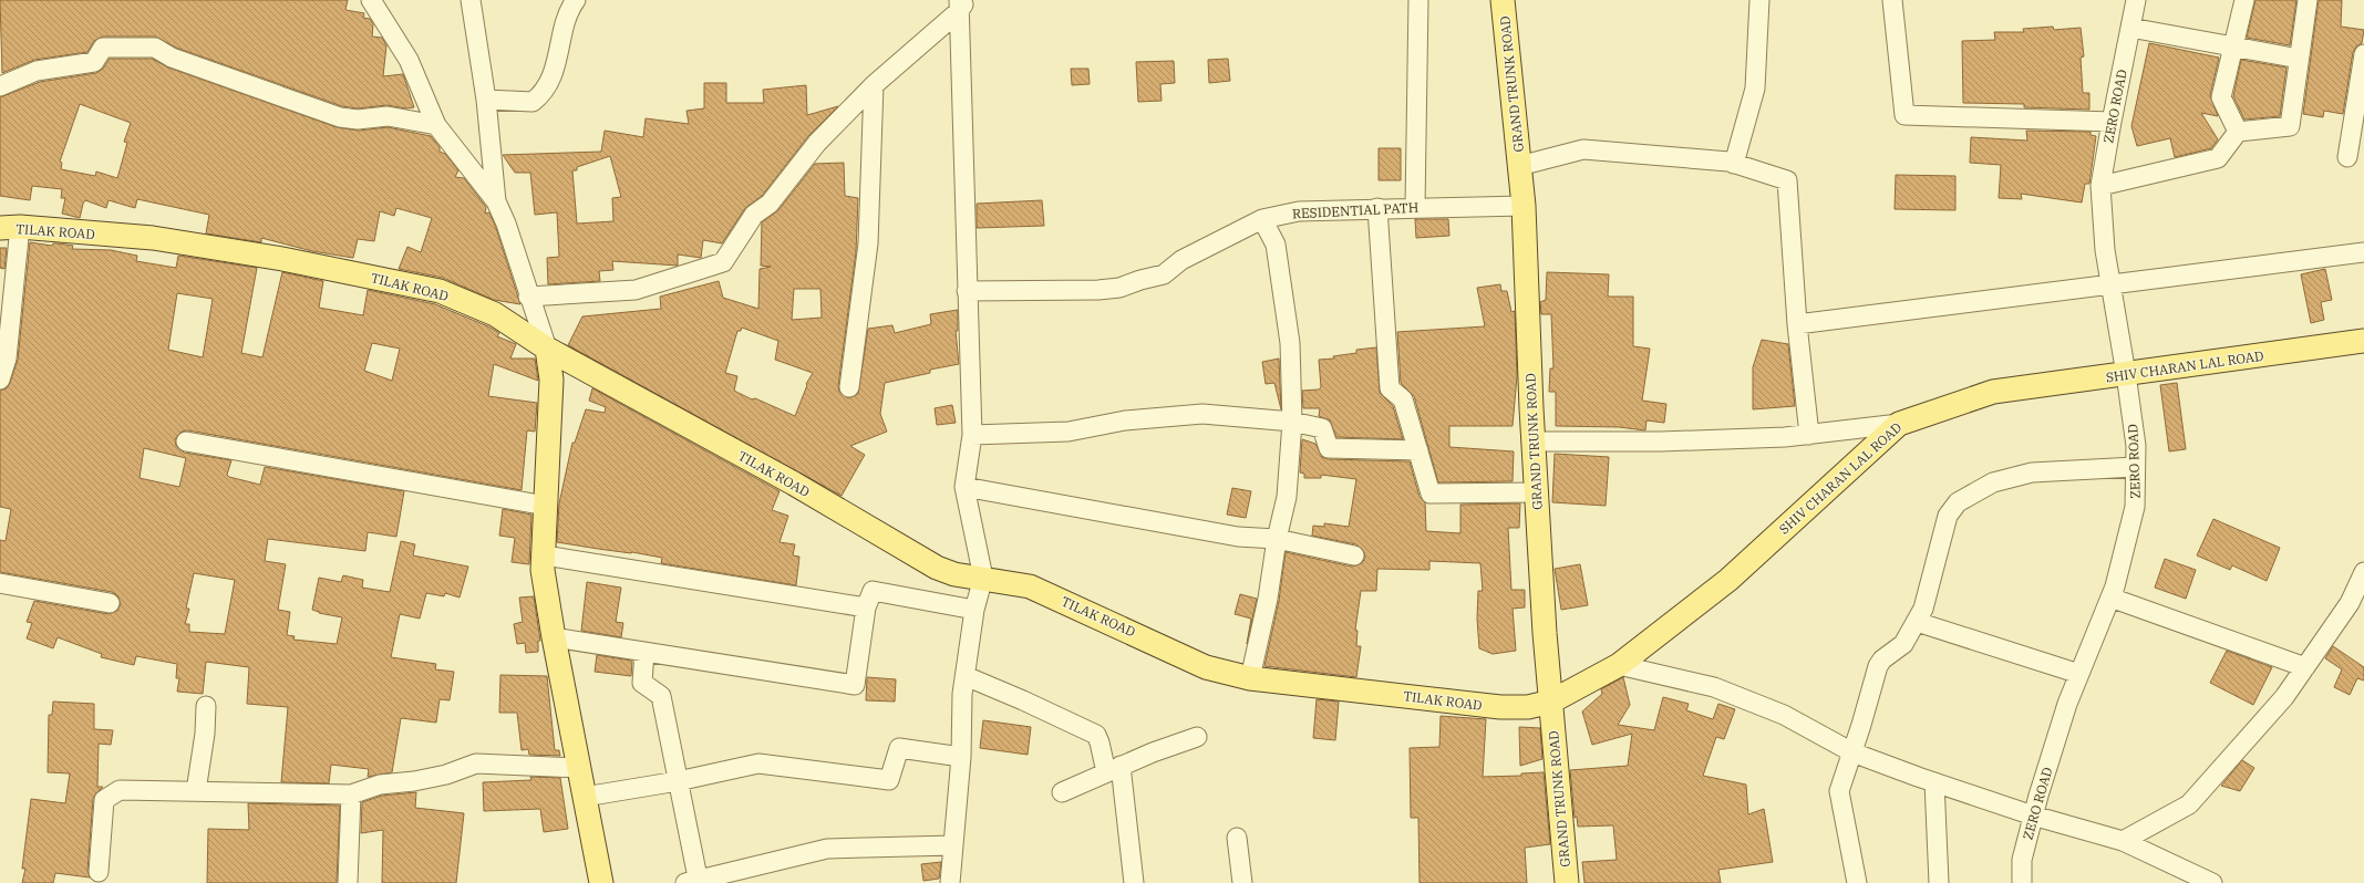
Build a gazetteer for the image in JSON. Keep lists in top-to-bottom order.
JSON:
{
  "streets": {
    "main road": ["GRAND TRUNK ROAD", "TILAK ROAD", "SHIV CHARAN LAL ROAD"],
    "street": ["ZERO ROAD", "RESIDENTIAL PATH"]
  },
  "crossings": [
    ["GRAND TRUNK ROAD", "RESIDENTIAL PATH"],
    ["GRAND TRUNK ROAD", "TILAK ROAD"],
    ["GRAND TRUNK ROAD", "SHIV CHARAN LAL ROAD"],
    ["ZERO ROAD", "SHIV CHARAN LAL ROAD"],
    ["TILAK ROAD", "SHIV CHARAN LAL ROAD"]
  ]
}
